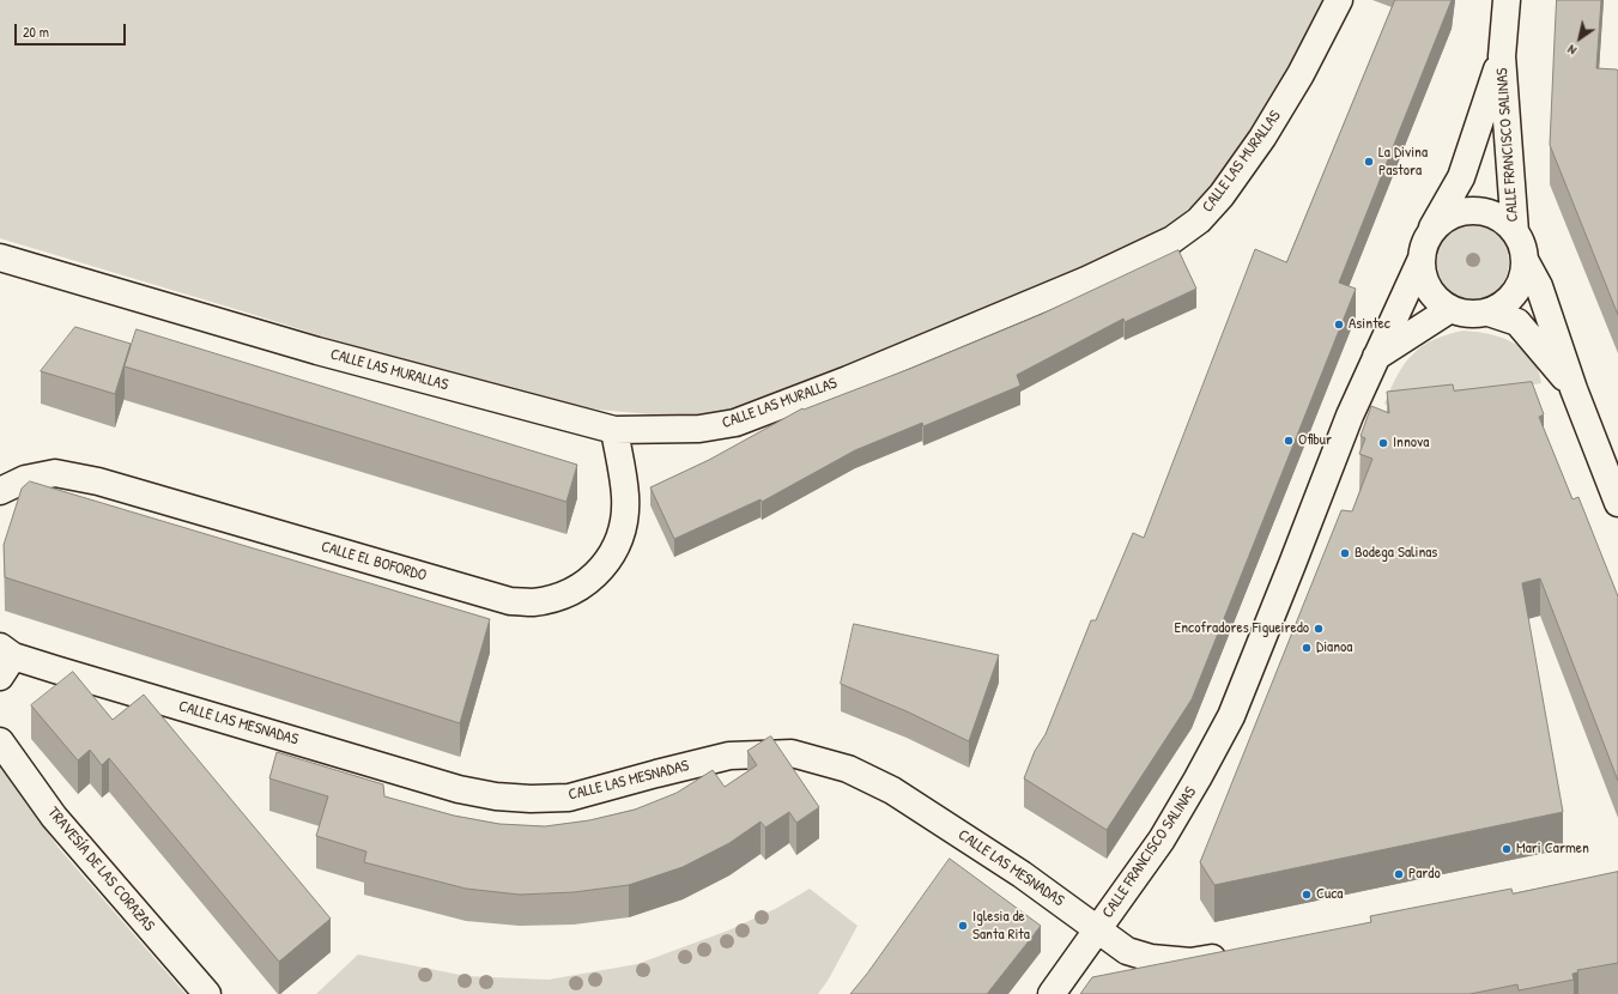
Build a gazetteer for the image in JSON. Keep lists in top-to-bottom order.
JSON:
{
  "streets": {
    "street": [
      "CALLE FRANCISCO SALINAS",
      "CALLE LAS MURALLAS",
      "CALLE EL BOFORDO",
      "CALLE LAS MESNADAS",
      "TRAVESÍA DE LAS CORAZAS"
    ]
  },
  "crossings": [
    ["CALLE FRANCISCO SALINAS", "CALLE LAS MESNADAS"],
    ["CALLE LAS MURALLAS", "CALLE EL BOFORDO"]
  ],
  "places": [
    "La Divina Pastora",
    "Asintec",
    "Ofibur",
    "Innova",
    "Bodega Salinas",
    "Encofradores Figueiredo",
    "Dianoa",
    "Mari Carmen",
    "Pardo",
    "Cuca",
    "Iglesia de Santa Rita"
  ],
  "scale_bar": "20 m",
  "north": "bottom left"
}
